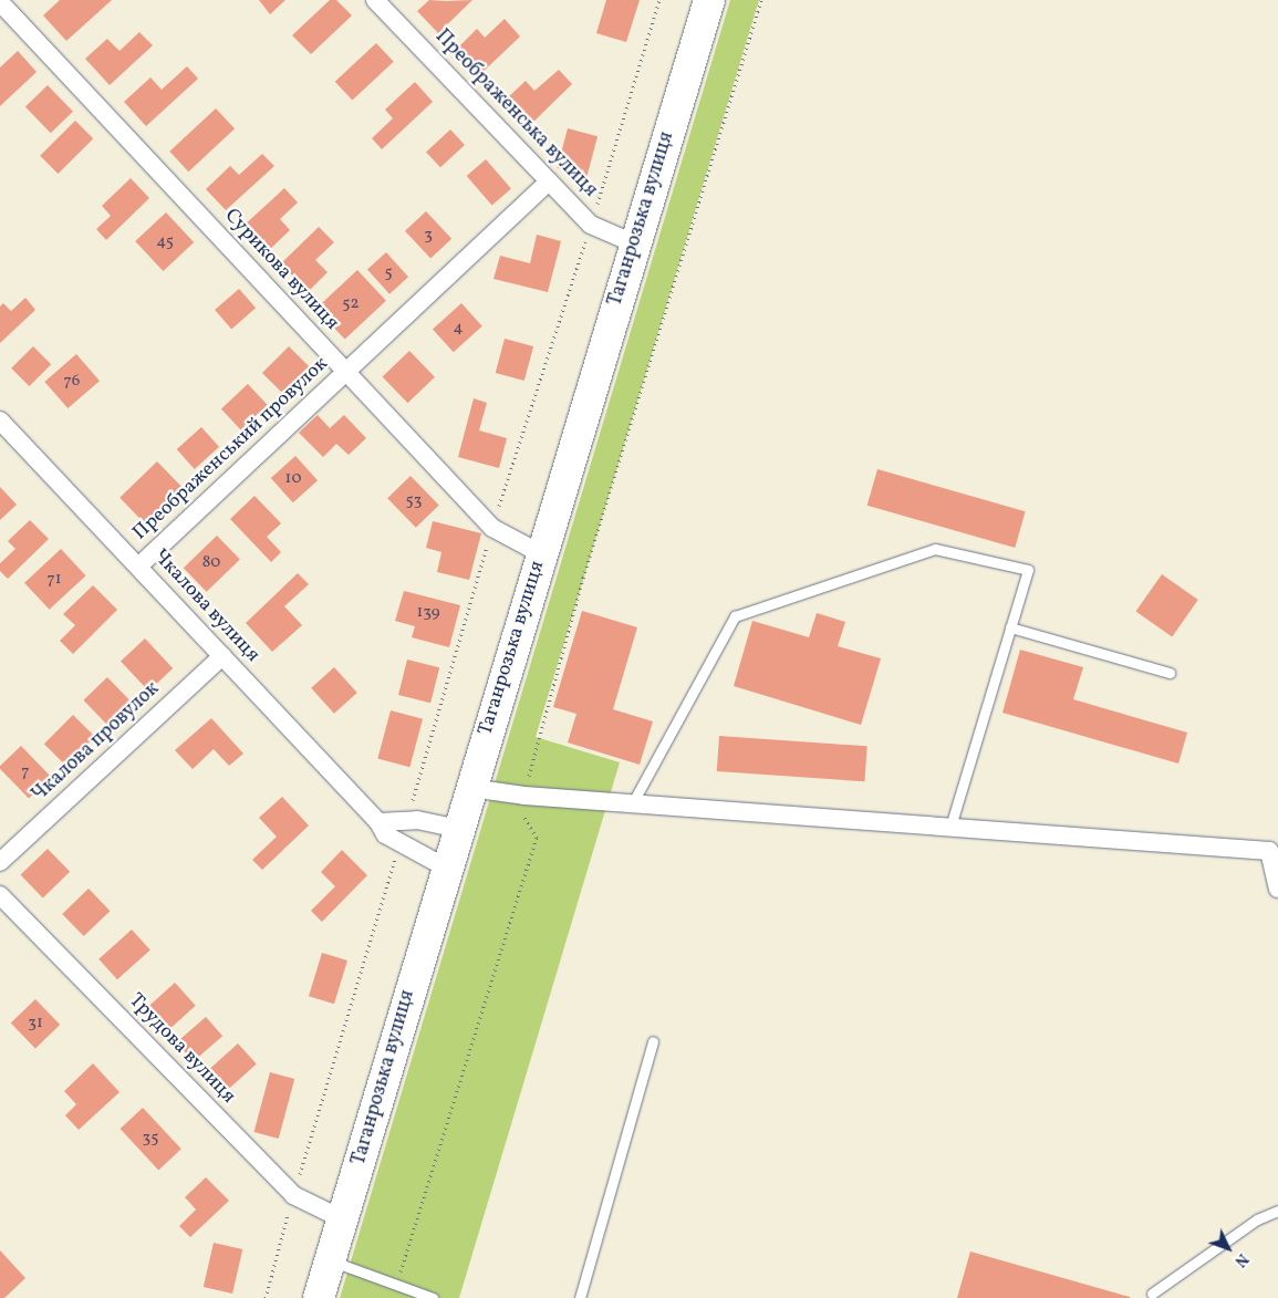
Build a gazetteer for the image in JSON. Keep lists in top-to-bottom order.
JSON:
{
  "streets": {
    "highway": ["Таганрозька вулиця"],
    "street": [
      "Преображенська вулиця",
      "Сурикова вулиця",
      "Преображенський провулок",
      "Чкалова вулиця",
      "Чкалова провулок",
      "Трудова вулиця"
    ]
  },
  "crossings": [
    ["Преображенська вулиця", "Таганрозька вулиця"],
    ["Преображенська вулиця", "Преображенський провулок"],
    ["Таганрозька вулиця", "Сурикова вулиця"],
    ["Таганрозька вулиця", "Чкалова вулиця"],
    ["Таганрозька вулиця", "Трудова вулиця"],
    ["Сурикова вулиця", "Преображенський провулок"],
    ["Преображенський провулок", "Чкалова вулиця"],
    ["Чкалова вулиця", "Чкалова провулок"]
  ],
  "house_numbers": [
    "3",
    "45",
    "5",
    "52",
    "4",
    "76",
    "10",
    "53",
    "80",
    "71",
    "139",
    "7",
    "31",
    "35"
  ],
  "north": "bottom right"
}
